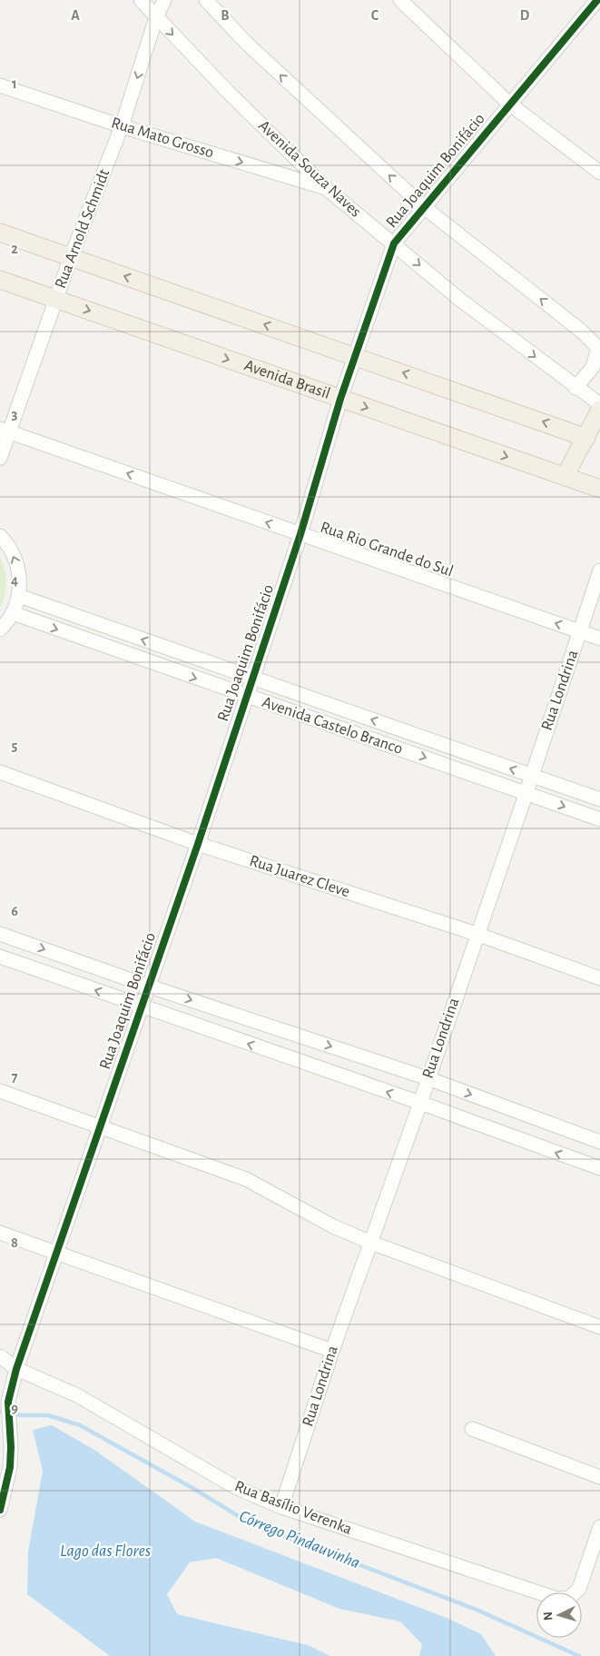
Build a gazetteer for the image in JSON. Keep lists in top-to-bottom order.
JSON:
{
  "streets": {
    "main road": ["Avenida Brasil"],
    "street": [
      "Rua Mato Grosso",
      "Avenida Souza Naves",
      "Rua Joaquim Bonifácio",
      "Rua Arnold Schmidt",
      "Rua Rio Grande do Sul",
      "Rua Londrina",
      "Avenida Castelo Branco",
      "Rua Juarez Cleve",
      "Rua Basílio Verenka"
    ]
  },
  "crossings": [
    ["Rua Mato Grosso", "Avenida Souza Naves"],
    ["Rua Mato Grosso", "Rua Arnold Schmidt"],
    ["Avenida Souza Naves", "Rua Joaquim Bonifácio"],
    ["Avenida Souza Naves", "Rua Arnold Schmidt"],
    ["Rua Joaquim Bonifácio", "Avenida Brasil"],
    ["Rua Joaquim Bonifácio", "Rua Rio Grande do Sul"],
    ["Rua Joaquim Bonifácio", "Avenida Castelo Branco"],
    ["Rua Joaquim Bonifácio", "Rua Juarez Cleve"],
    ["Rua Joaquim Bonifácio", "Rua Basílio Verenka"],
    ["Rua Arnold Schmidt", "Avenida Brasil"],
    ["Rua Arnold Schmidt", "Rua Rio Grande do Sul"],
    ["Rua Rio Grande do Sul", "Rua Londrina"],
    ["Rua Londrina", "Avenida Castelo Branco"],
    ["Rua Londrina", "Rua Juarez Cleve"],
    ["Rua Londrina", "Rua Basílio Verenka"]
  ],
  "one_way": ["Rua Mato Grosso", "Rua Rio Grande do Sul"],
  "water": ["Córrego Pindauvinha", "Lago das Flores"],
  "north": "left",
  "grid": {
    "columns": [
      "A",
      "B",
      "C",
      "D"
    ],
    "rows": [
      "1",
      "2",
      "3",
      "4",
      "5",
      "6",
      "7",
      "8",
      "9"
    ]
  }
}
